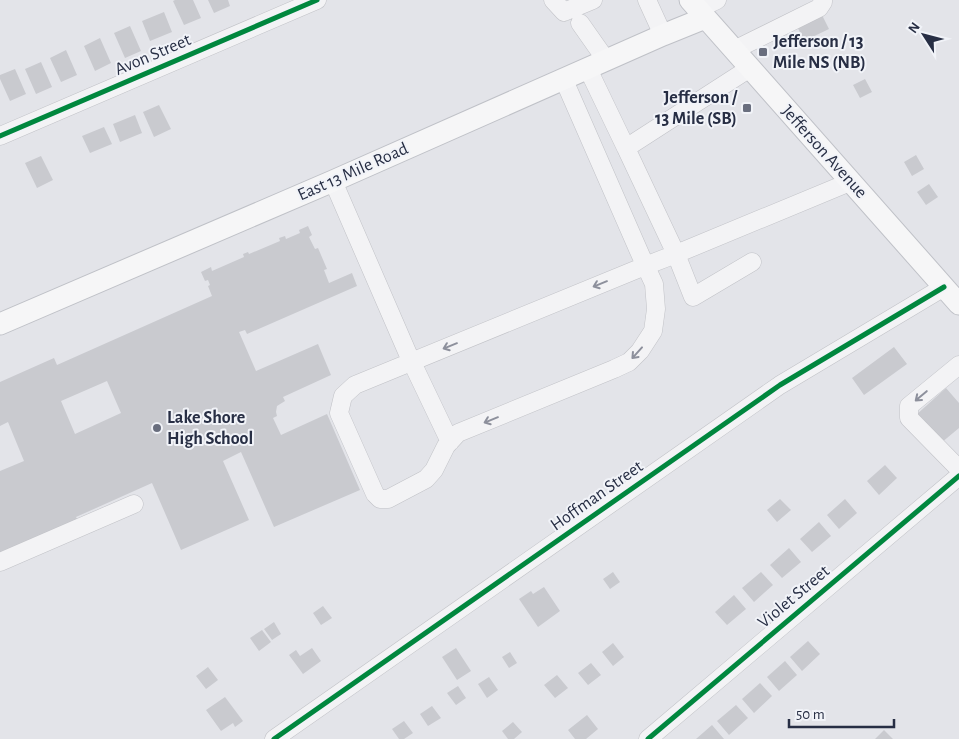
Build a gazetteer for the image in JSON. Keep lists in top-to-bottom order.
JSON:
{
  "streets": {
    "main road": ["Jefferson Avenue", "East 13 Mile Road"],
    "street": ["Avon Street", "Hoffman Street", "Violet Street"]
  },
  "crossings": [
    ["Jefferson Avenue", "East 13 Mile Road"],
    ["Jefferson Avenue", "Hoffman Street"]
  ],
  "places": {
    "transit": ["Jefferson / 13 Mile NS (NB)", "Jefferson / 13 Mile (SB)"],
    "other": ["Lake Shore High School"]
  },
  "scale_bar": "50 m",
  "north": "top left"
}
